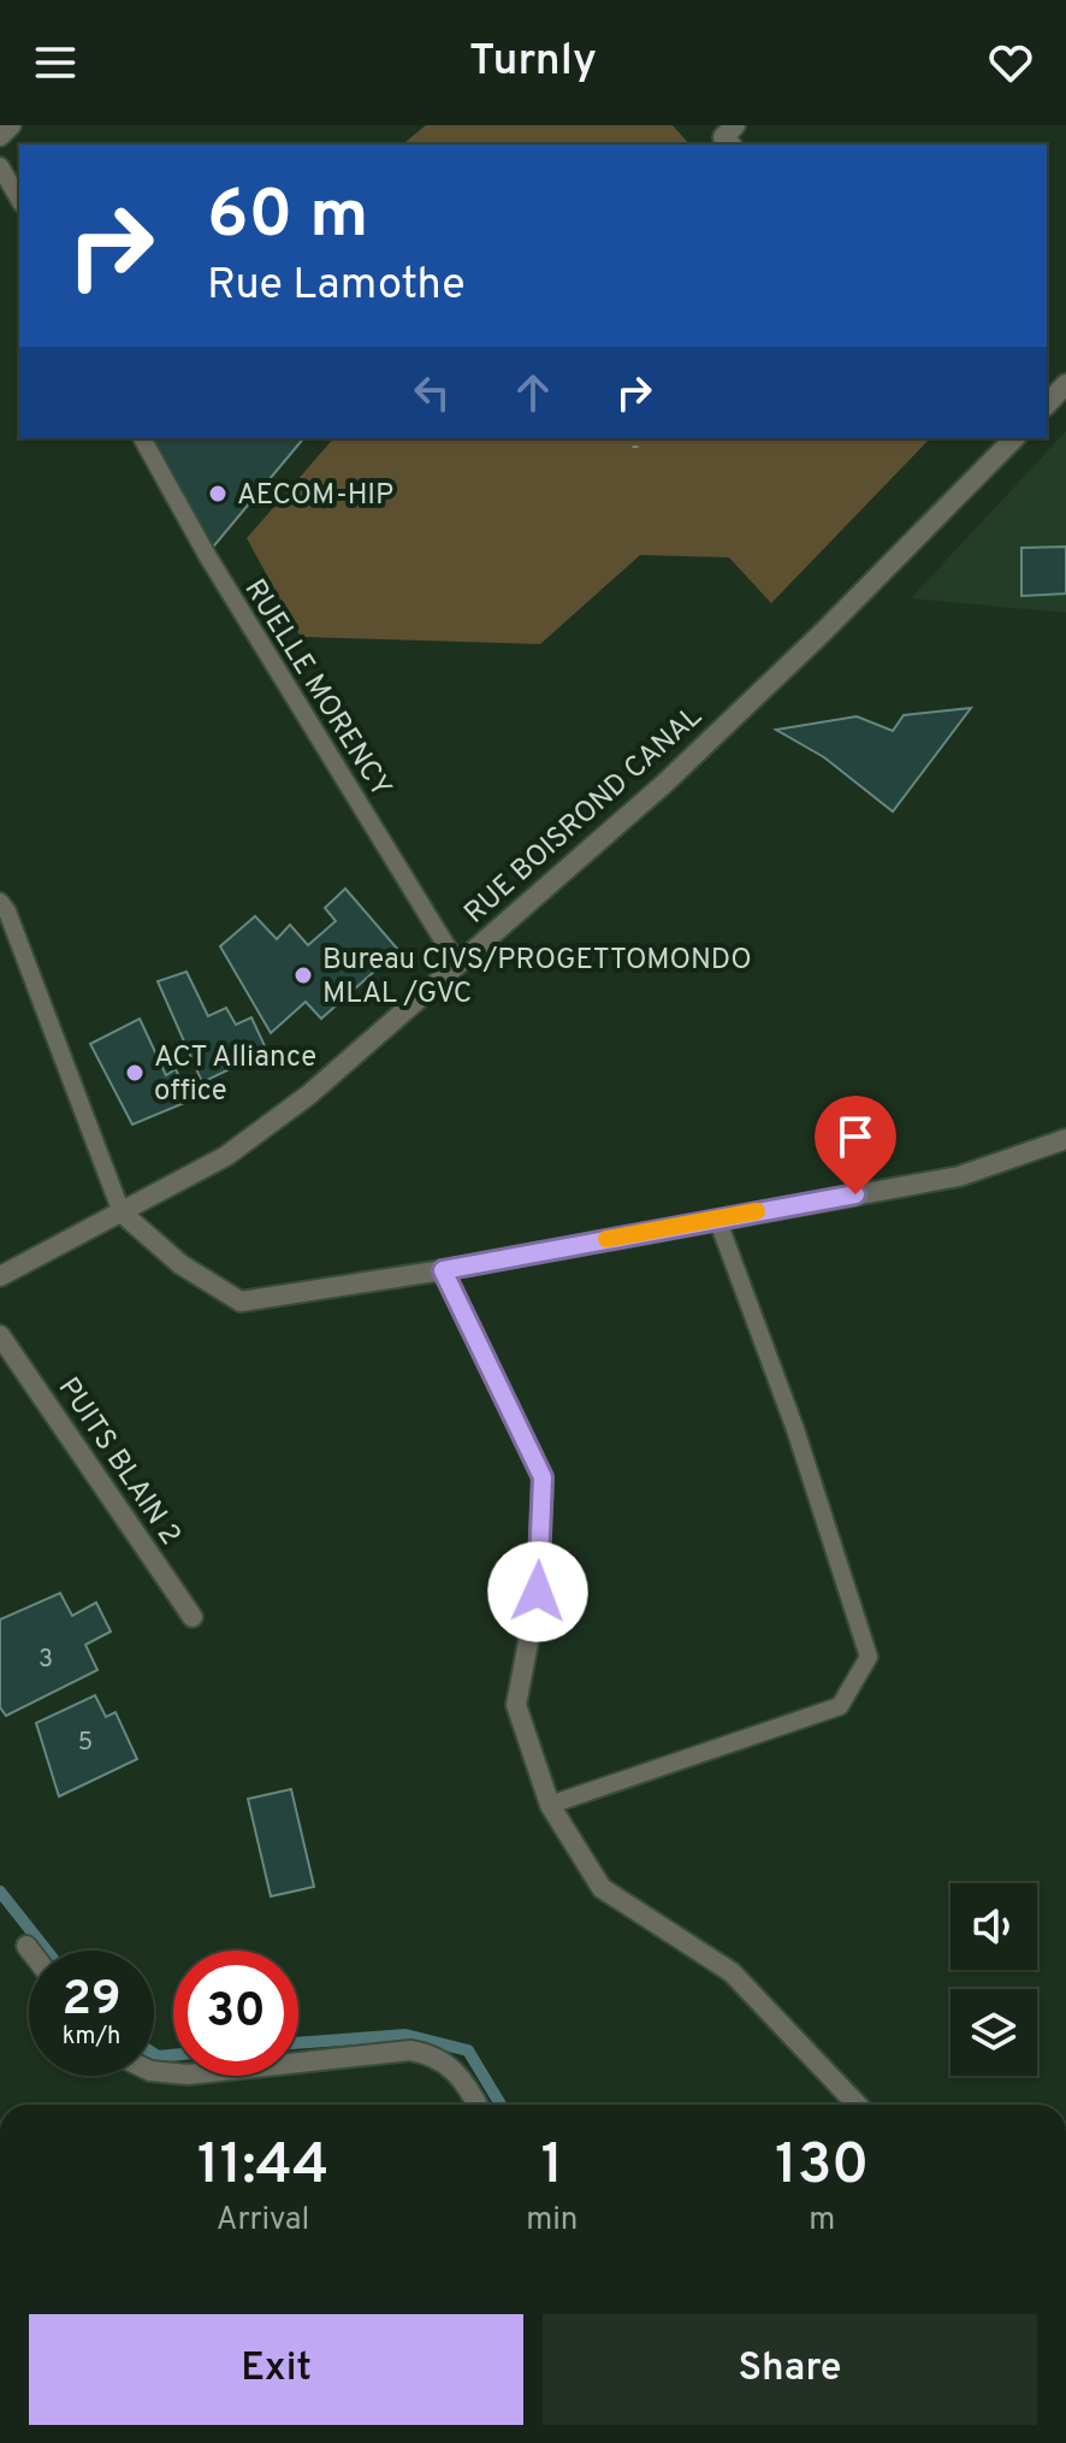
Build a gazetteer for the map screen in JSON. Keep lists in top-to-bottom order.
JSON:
{
  "streets": {
    "street": ["RUE BOISROND CANAL", "PUITS BLAIN 2"],
    "lane": ["RUELLE MORENCY"]
  },
  "crossings": [
    ["RUELLE MORENCY", "RUE BOISROND CANAL"]
  ],
  "places": ["AECOM-HIP", "Bureau CIVS/PROGETTOMONDO MLAL /GVC", "ACT Alliance office"],
  "house_numbers": ["3", "5"],
  "page": {
    "header": "Turnly",
    "turn": ["60 m", "Rue Lamothe"],
    "speed": "29 km/h",
    "limit": "30",
    "eta": [
      "11:44",
      "Arrival",
      "1",
      "min",
      "130",
      "m"
    ],
    "buttons": ["Exit", "Share"]
  }
}
